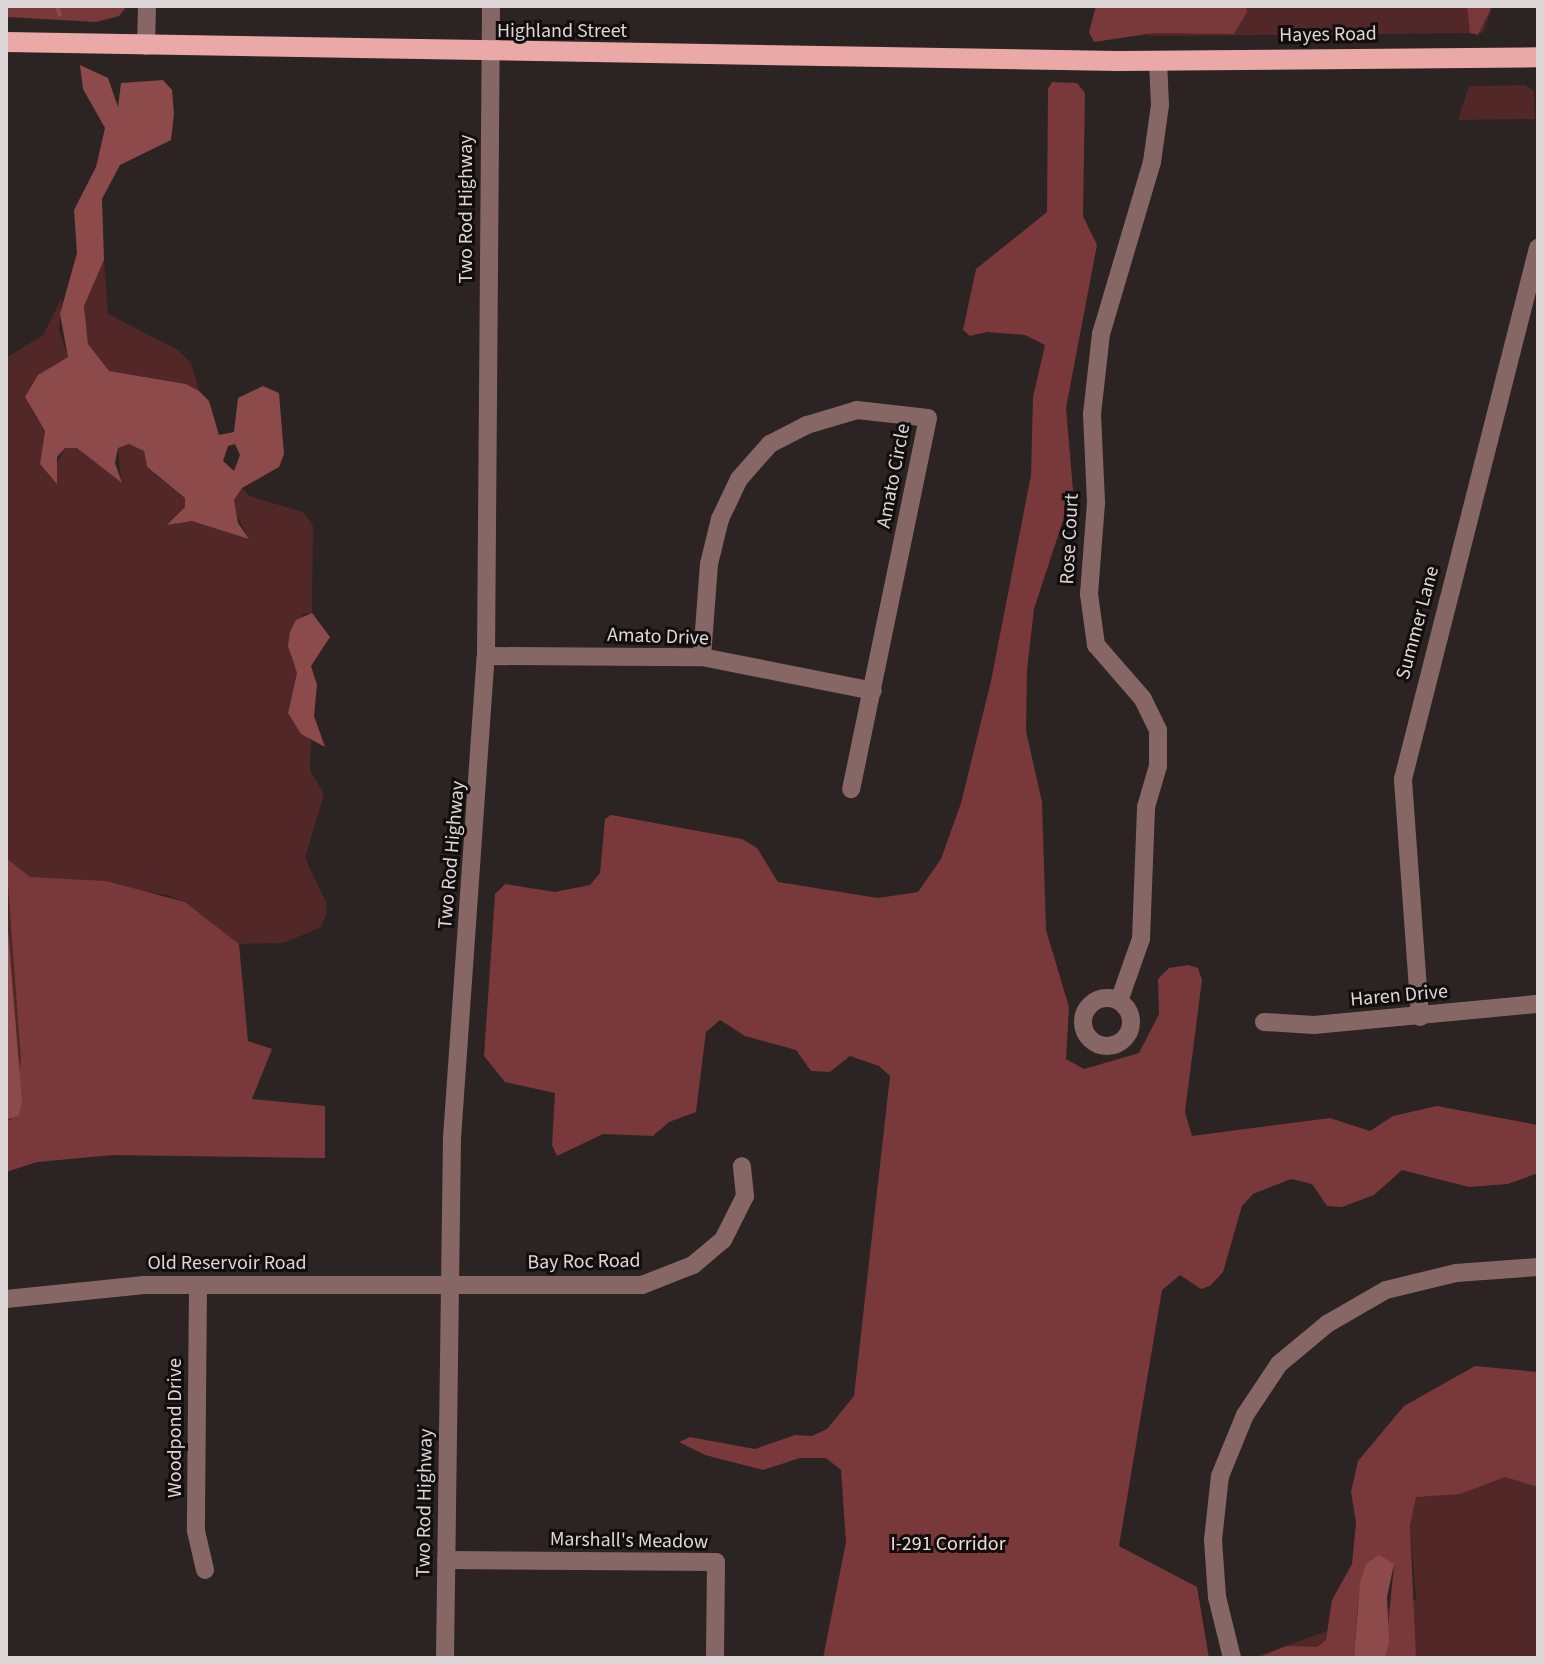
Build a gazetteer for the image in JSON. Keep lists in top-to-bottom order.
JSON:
{
  "streets": {
    "main road": ["Highland Street", "Hayes Road"],
    "street": [
      "Two Rod Highway",
      "Amato Circle",
      "Rose Court",
      "Summer Lane",
      "Amato Drive",
      "Haren Drive",
      "Bay Roc Road",
      "Old Reservoir Road",
      "Woodpond Drive",
      "Marshall's Meadow"
    ]
  },
  "crossings": [
    ["Highland Street", "Hayes Road"],
    ["Highland Street", "Two Rod Highway"],
    ["Hayes Road", "Rose Court"],
    ["Two Rod Highway", "Amato Drive"],
    ["Two Rod Highway", "Bay Roc Road"],
    ["Two Rod Highway", "Old Reservoir Road"],
    ["Two Rod Highway", "Marshall's Meadow"],
    ["Amato Circle", "Amato Drive"],
    ["Summer Lane", "Haren Drive"],
    ["Bay Roc Road", "Old Reservoir Road"],
    ["Old Reservoir Road", "Woodpond Drive"]
  ],
  "parks": ["I-291 Corridor"]
}
